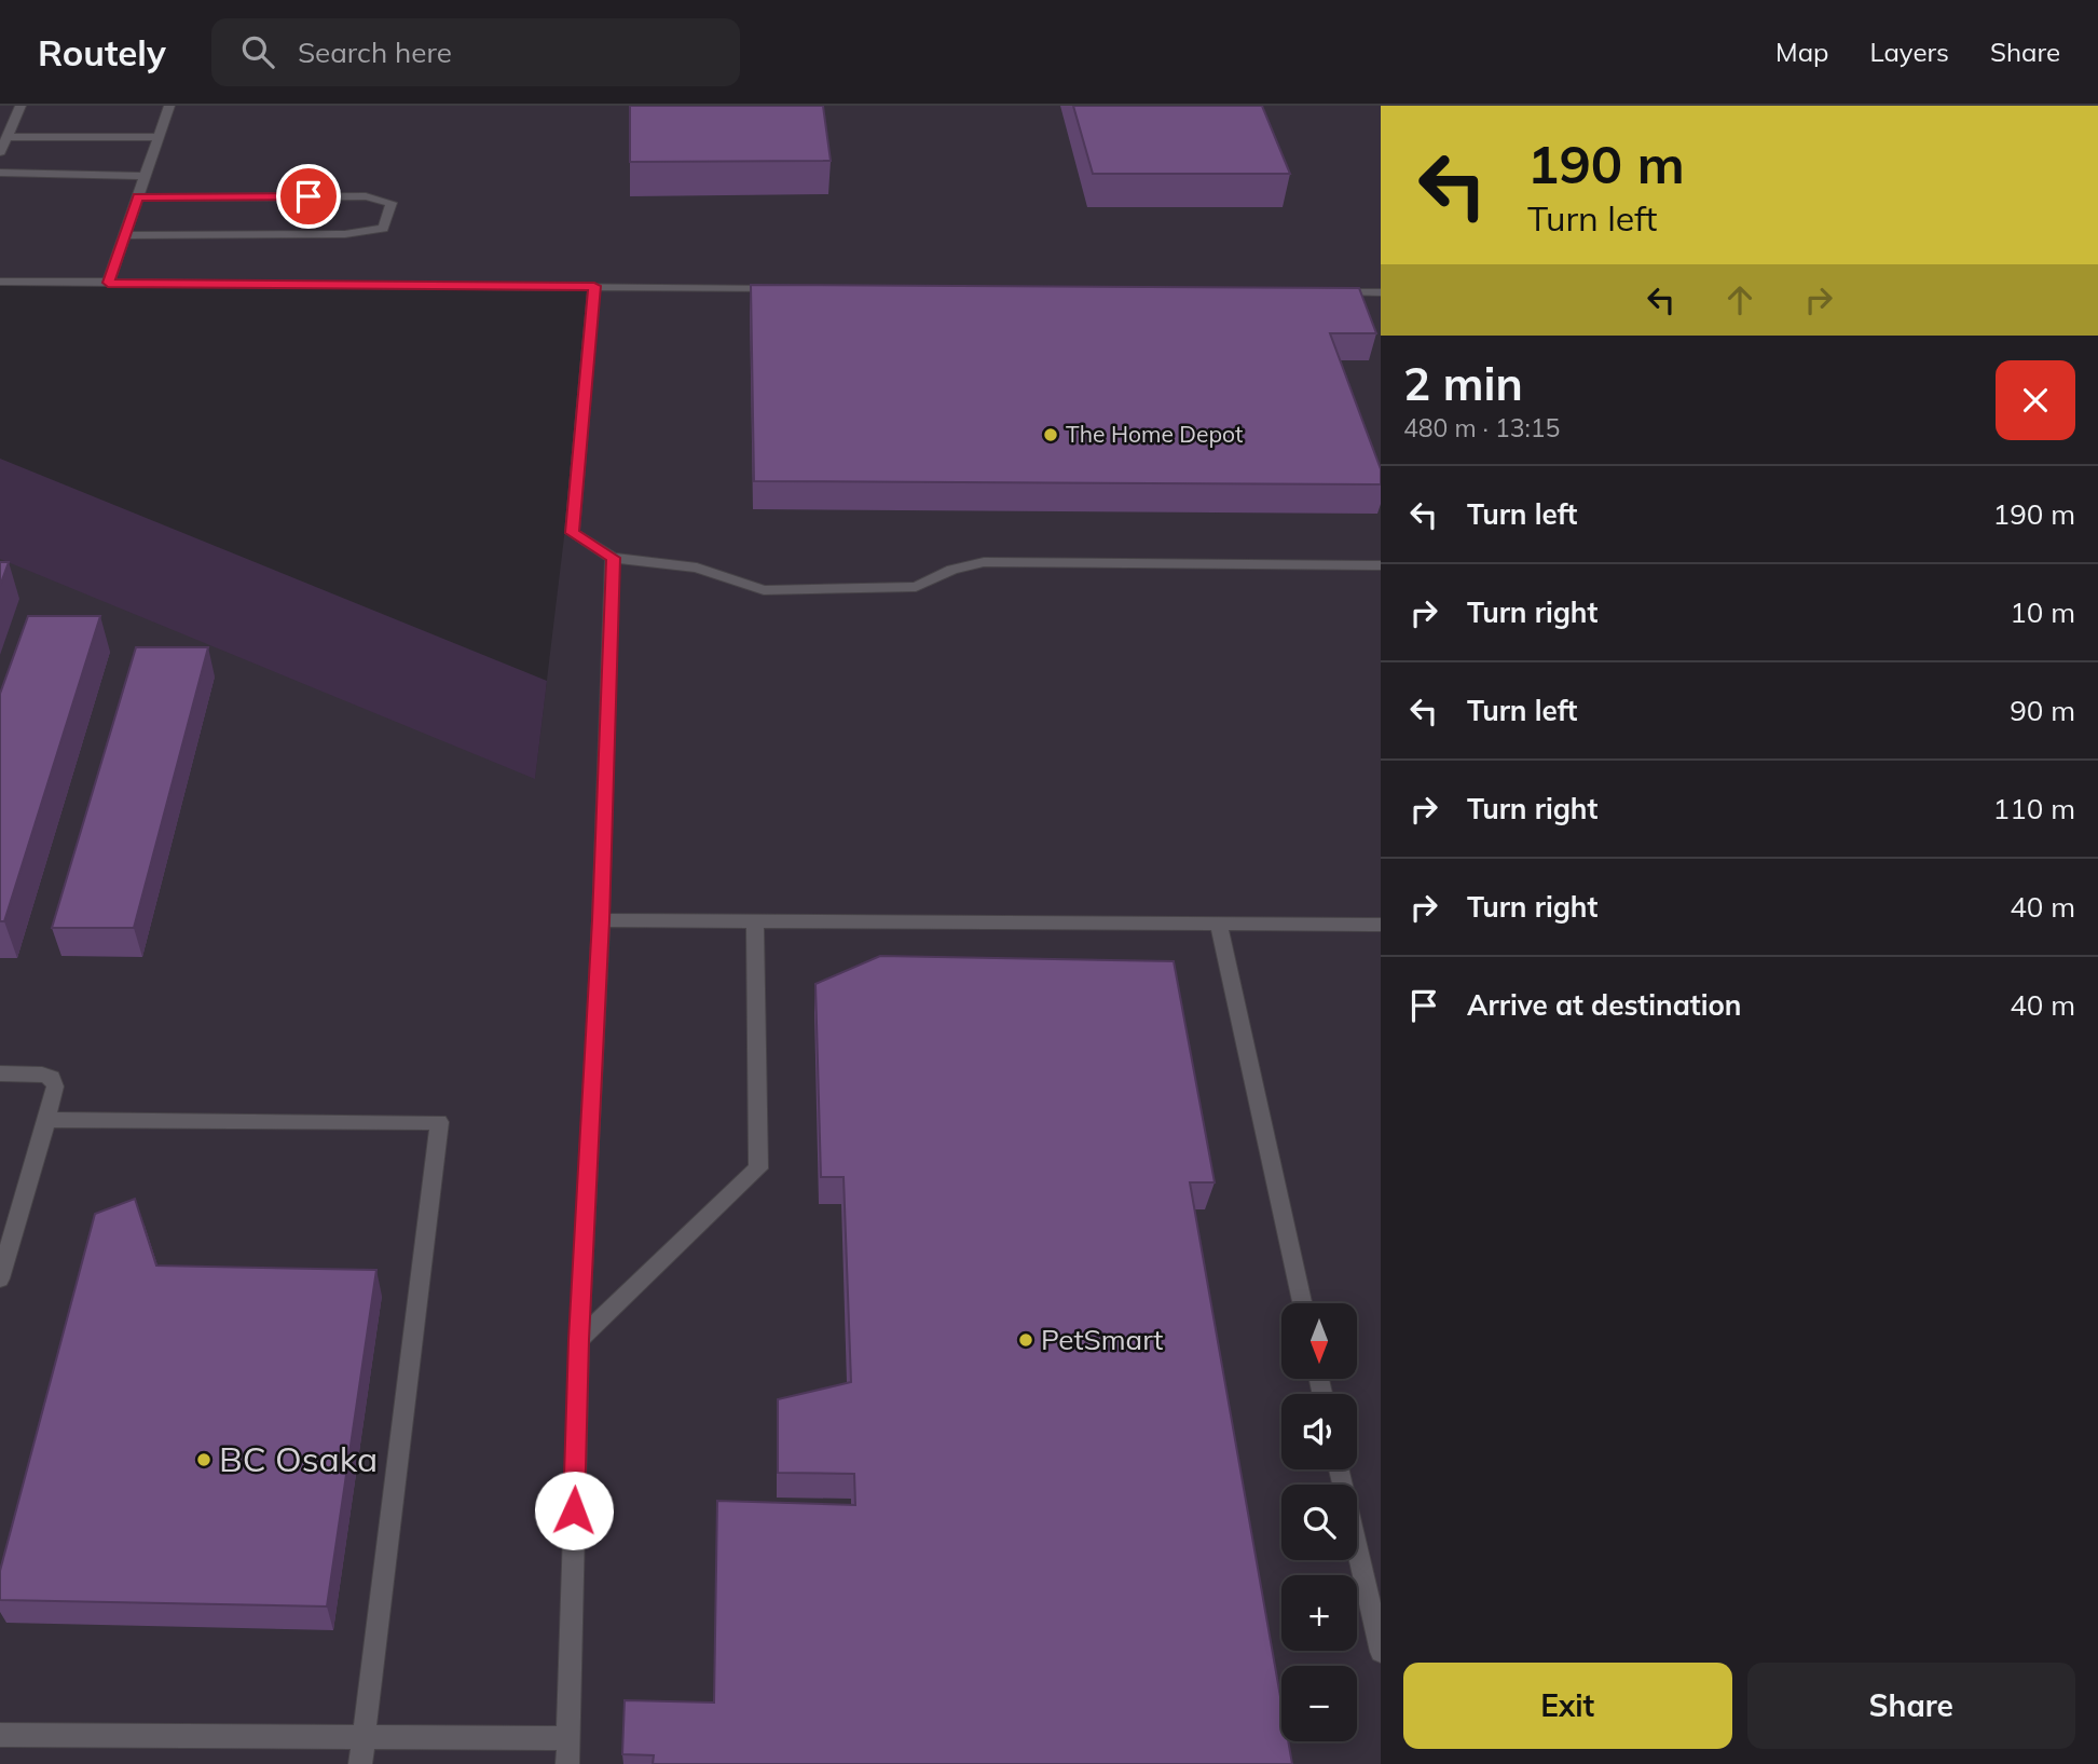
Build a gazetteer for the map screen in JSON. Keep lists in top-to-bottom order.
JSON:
{
  "places": ["The Home Depot", "PetSmart", "BC Osaka"],
  "north": "bottom",
  "page": {
    "header": "Routely",
    "search": "Search here",
    "nav": ["Map", "Layers", "Share"],
    "turn": ["190 m", "Turn left"],
    "heading": ["2 min", "480 m · 13:15"],
    "list": [
      {
        "name": "Turn left",
        "value": "190 m"
      },
      {
        "name": "Turn right",
        "value": "10 m"
      },
      {
        "name": "Turn left",
        "value": "90 m"
      },
      {
        "name": "Turn right",
        "value": "110 m"
      },
      {
        "name": "Turn right",
        "value": "40 m"
      },
      {
        "name": "Arrive at destination",
        "value": "40 m"
      }
    ],
    "map_buttons": ["+", "−"],
    "buttons": ["Exit", "Share"]
  }
}
